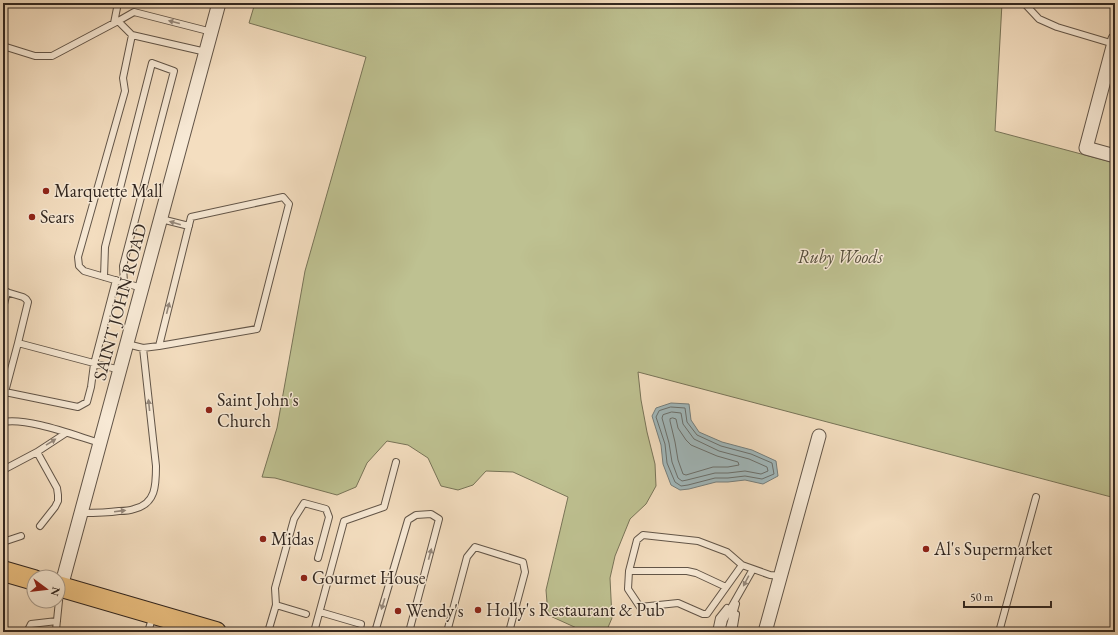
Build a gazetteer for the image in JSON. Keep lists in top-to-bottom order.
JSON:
{
  "streets": {
    "street": ["SAINT JOHN ROAD"]
  },
  "parks": ["Ruby Woods"],
  "places": [
    "Marquette Mall",
    "Sears",
    "Saint John's Church",
    "Midas",
    "Al's Supermarket",
    "Gourmet House",
    "Holly's Restaurant & Pub",
    "Wendy's"
  ],
  "scale_bar": "50 m",
  "north": "right"
}
